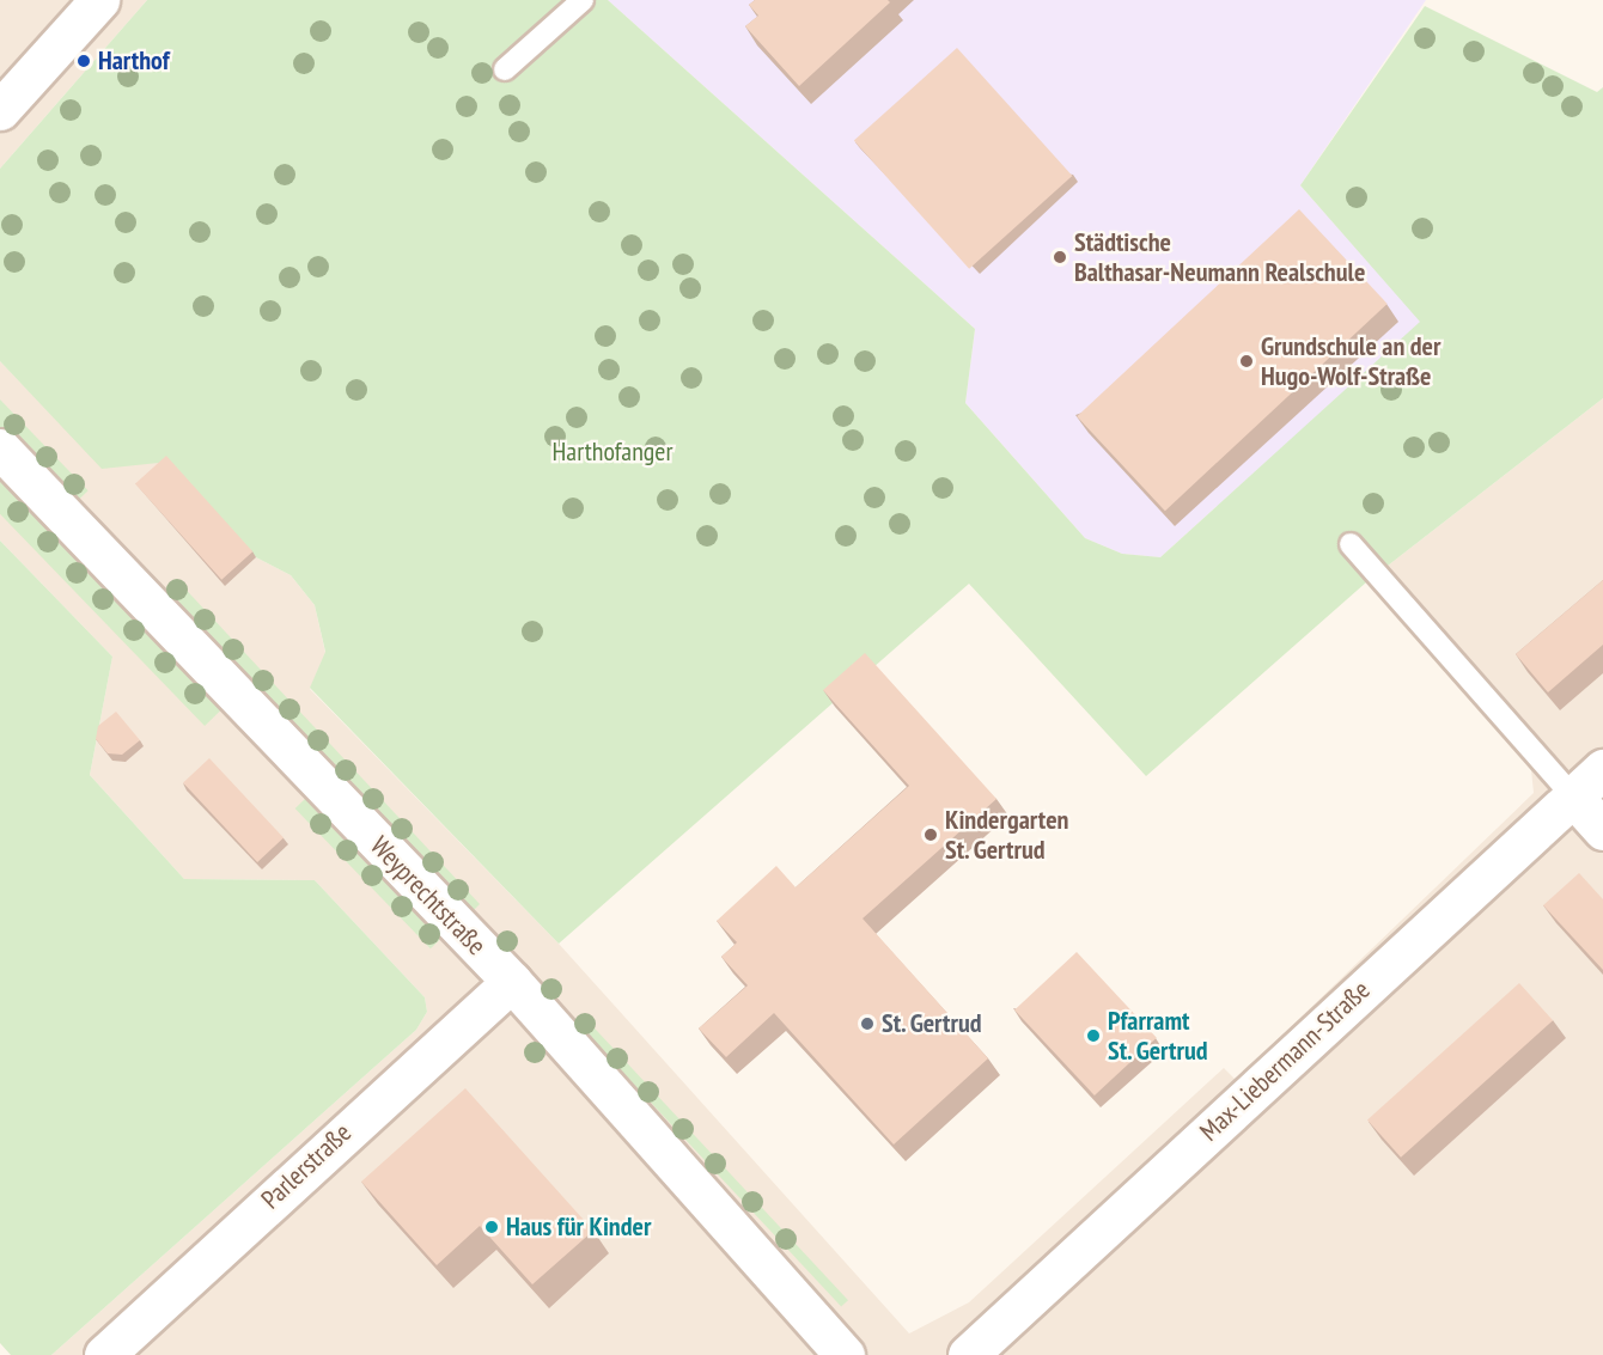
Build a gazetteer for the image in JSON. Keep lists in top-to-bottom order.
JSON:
{
  "streets": {
    "street": ["Weyprechtstraße", "Max-Liebermann-Straße", "Parlerstraße"]
  },
  "crossings": [
    ["Weyprechtstraße", "Parlerstraße"]
  ],
  "parks": ["Harthofanger"],
  "places": [
    "Harthof",
    "Städtische Balthasar-Neumann Realschule",
    "Grundschule an der Hugo-Wolf-Straße",
    "Kindergarten St. Gertrud",
    "St. Gertrud",
    "Pfarramt St. Gertrud",
    "Haus für Kinder"
  ]
}
